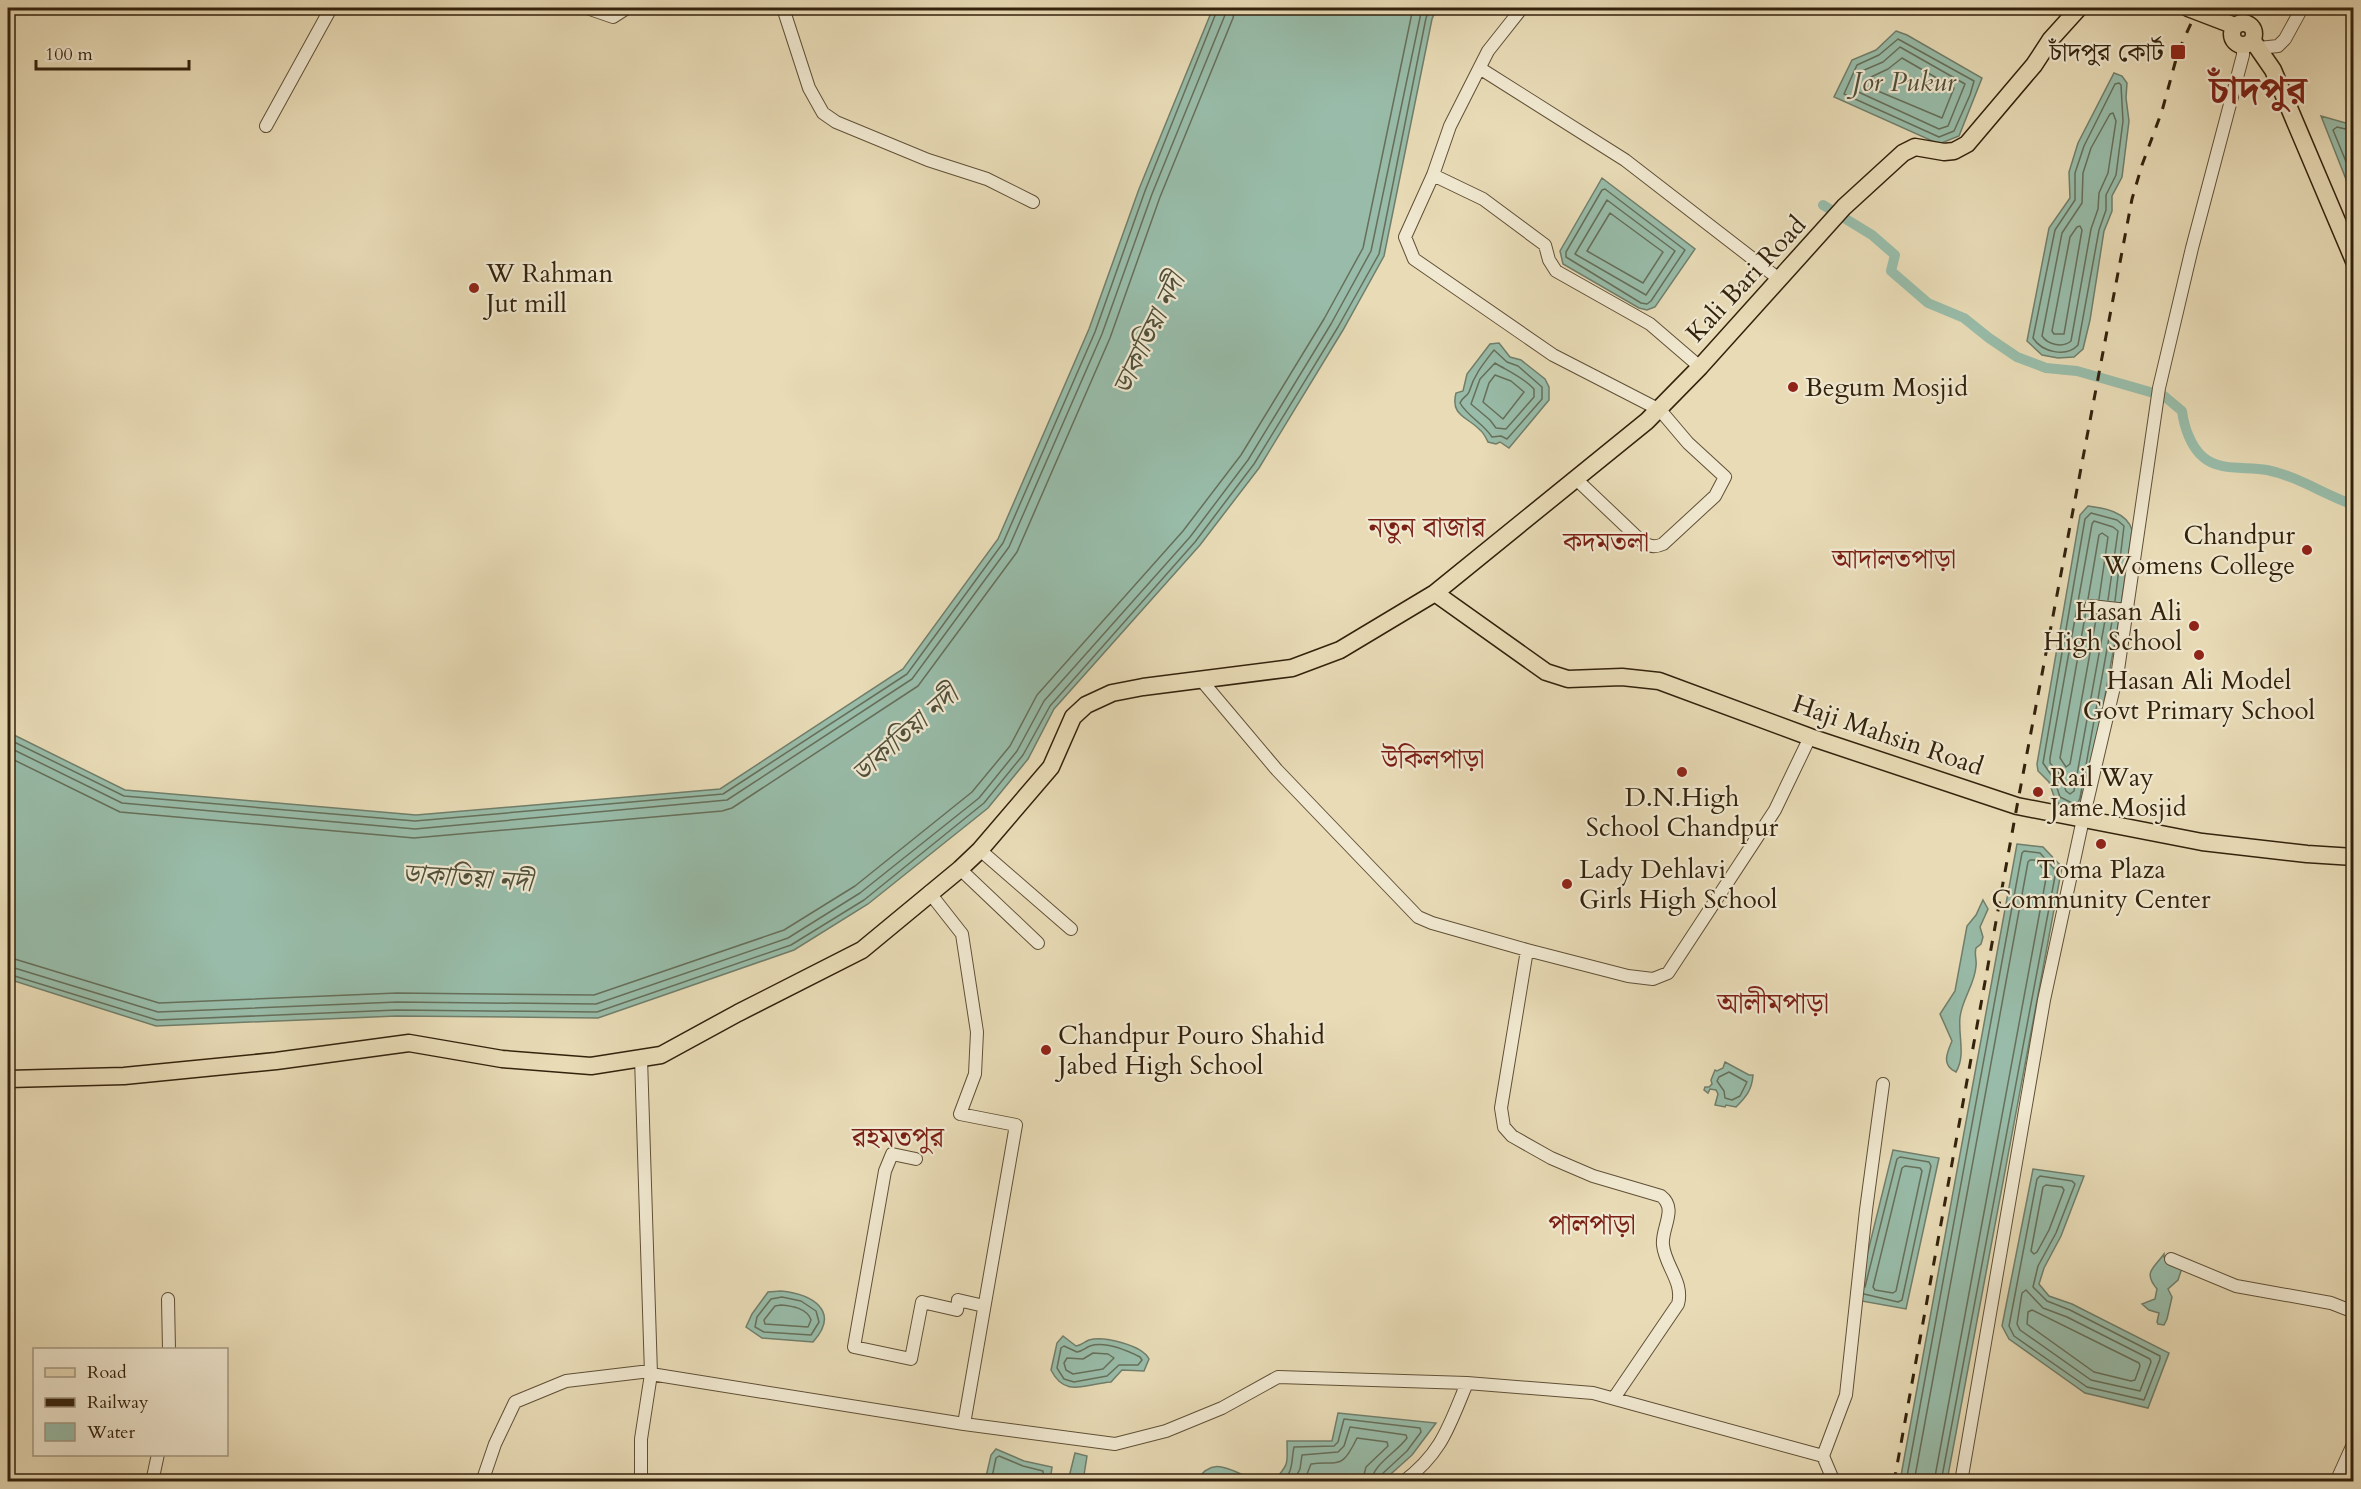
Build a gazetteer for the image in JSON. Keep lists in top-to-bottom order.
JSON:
{
  "streets": {
    "main road": ["Kali Bari Road", "Haji Mahsin Road"]
  },
  "crossings": [
    ["Kali Bari Road", "Haji Mahsin Road"]
  ],
  "districts": [
    "চাঁদপুর",
    "নতুন বাজার",
    "কদমতলা",
    "আদালতপাড়া",
    "উকিলপাড়া",
    "আলীমপাড়া",
    "রহমতপুর",
    "পালপাড়া"
  ],
  "water": ["Jor Pukur", "ডাকাতিয়া নদী"],
  "places": {
    "transit": ["চাঁদপুর কোর্ট"],
    "other": [
      "W Rahman Jut mill",
      "Begum Mosjid",
      "Chandpur Womens College",
      "Hasan Ali High School",
      "Hasan Ali Model Govt Primary School",
      "D.N.High School Chandpur",
      "Rail Way Jame Mosjid",
      "Toma Plaza Community Center",
      "Lady Dehlavi Girls High School",
      "Chandpur Pouro Shahid Jabed High School"
    ]
  },
  "legend": ["Road", "Railway", "Water"],
  "scale_bar": "100 m"
}
